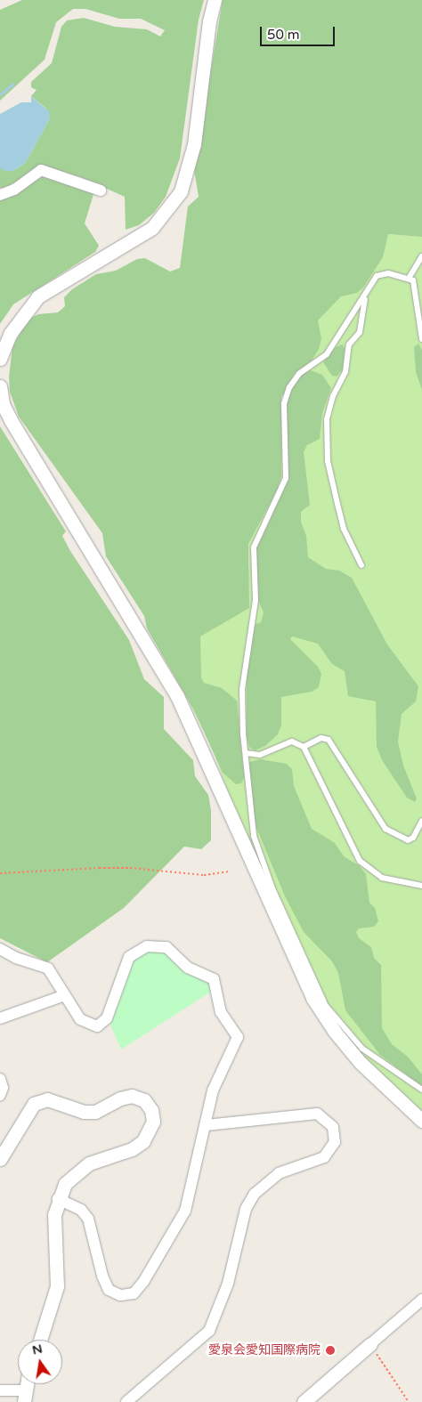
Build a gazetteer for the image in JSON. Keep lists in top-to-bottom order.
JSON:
{
  "places": ["愛泉会愛知国際病院"],
  "scale_bar": "50 m",
  "north": "top"
}
